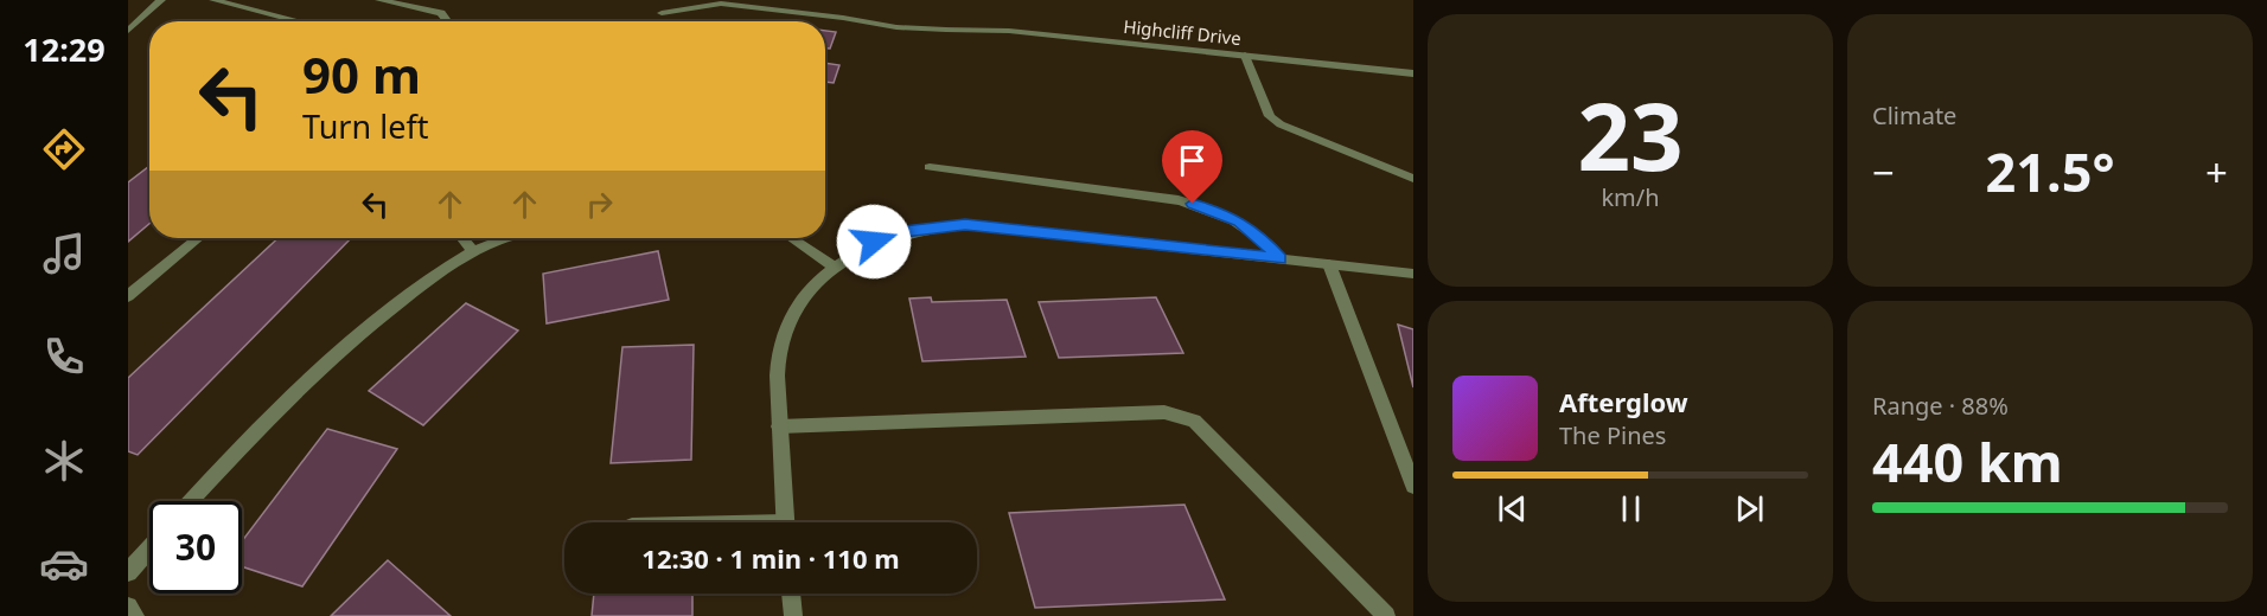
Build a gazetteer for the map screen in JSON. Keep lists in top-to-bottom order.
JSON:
{
  "streets": {
    "street": ["Highcliff Drive"]
  },
  "page": {
    "tabs": "12:29",
    "tile": [
      ["23", "km/h"],
      "Climate",
      ["Range · 88%", "440 km"]
    ],
    "turn": ["90 m", "Turn left"],
    "heat": ["−", "21.5°", "+"],
    "song": ["Afterglow", "The Pines"],
    "limit": "30",
    "trip": "12:30 · 1 min · 110 m"
  }
}
